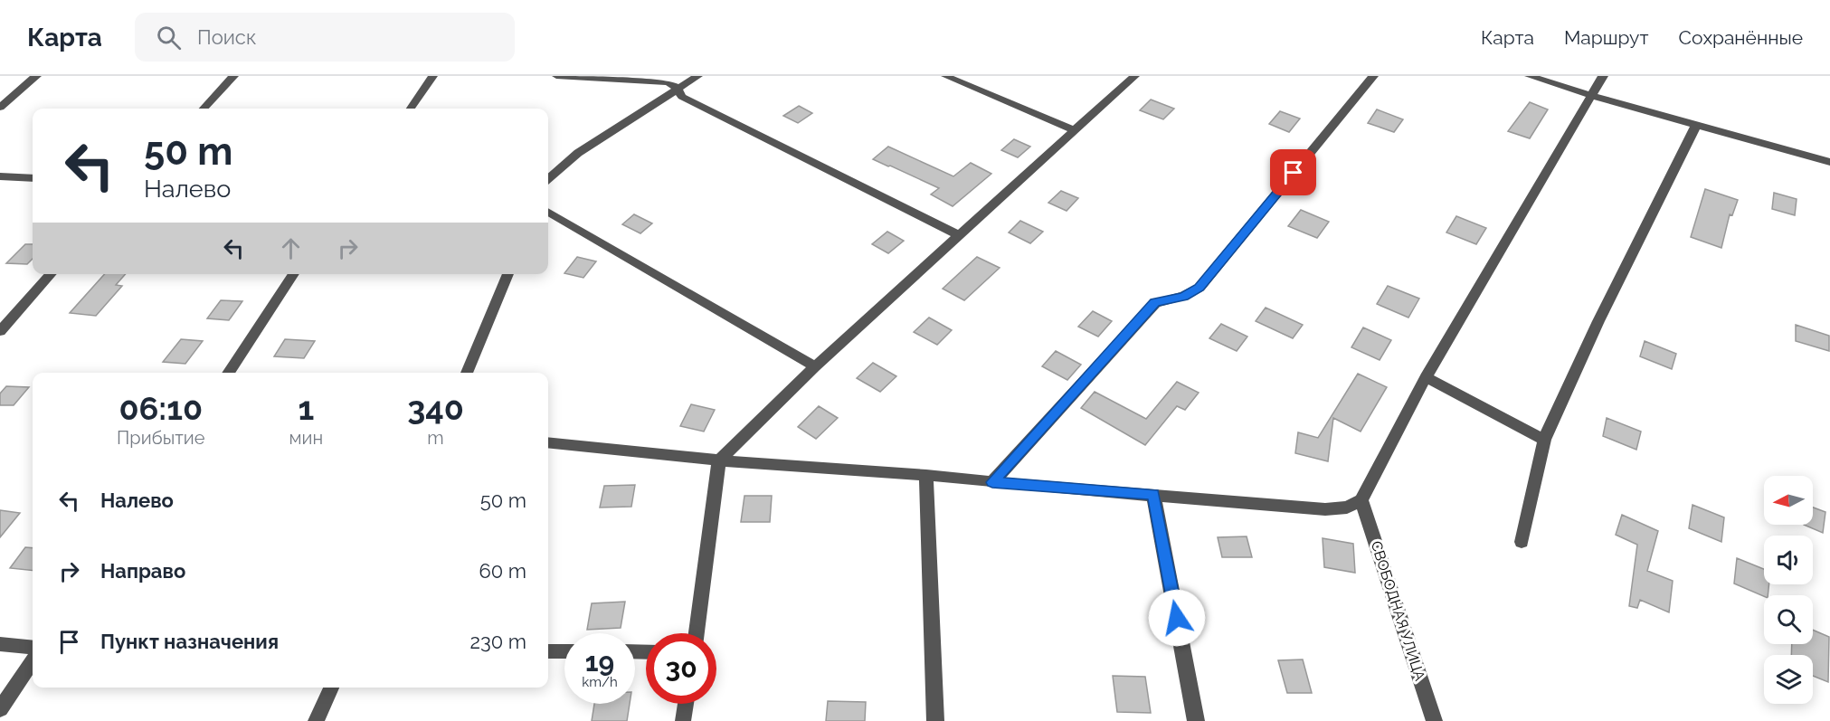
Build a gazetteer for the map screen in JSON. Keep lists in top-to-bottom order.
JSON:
{
  "streets": {
    "street": ["СВОБОДНАЯ УЛИЦА"]
  },
  "north": "left",
  "page": {
    "header": "Карта",
    "search": "Поиск",
    "nav": ["Карта", "Маршрут", "Сохранённые"],
    "turn": ["50 m", "Налево"],
    "eta": [
      "06:10",
      "Прибытие",
      "1",
      "мин",
      "340",
      "m"
    ],
    "list": [
      {
        "name": "Налево",
        "value": "50 m"
      },
      {
        "name": "Направо",
        "value": "60 m"
      },
      {
        "name": "Пункт назначения",
        "value": "230 m"
      }
    ],
    "speed": "19 km/h",
    "limit": "30"
  }
}
